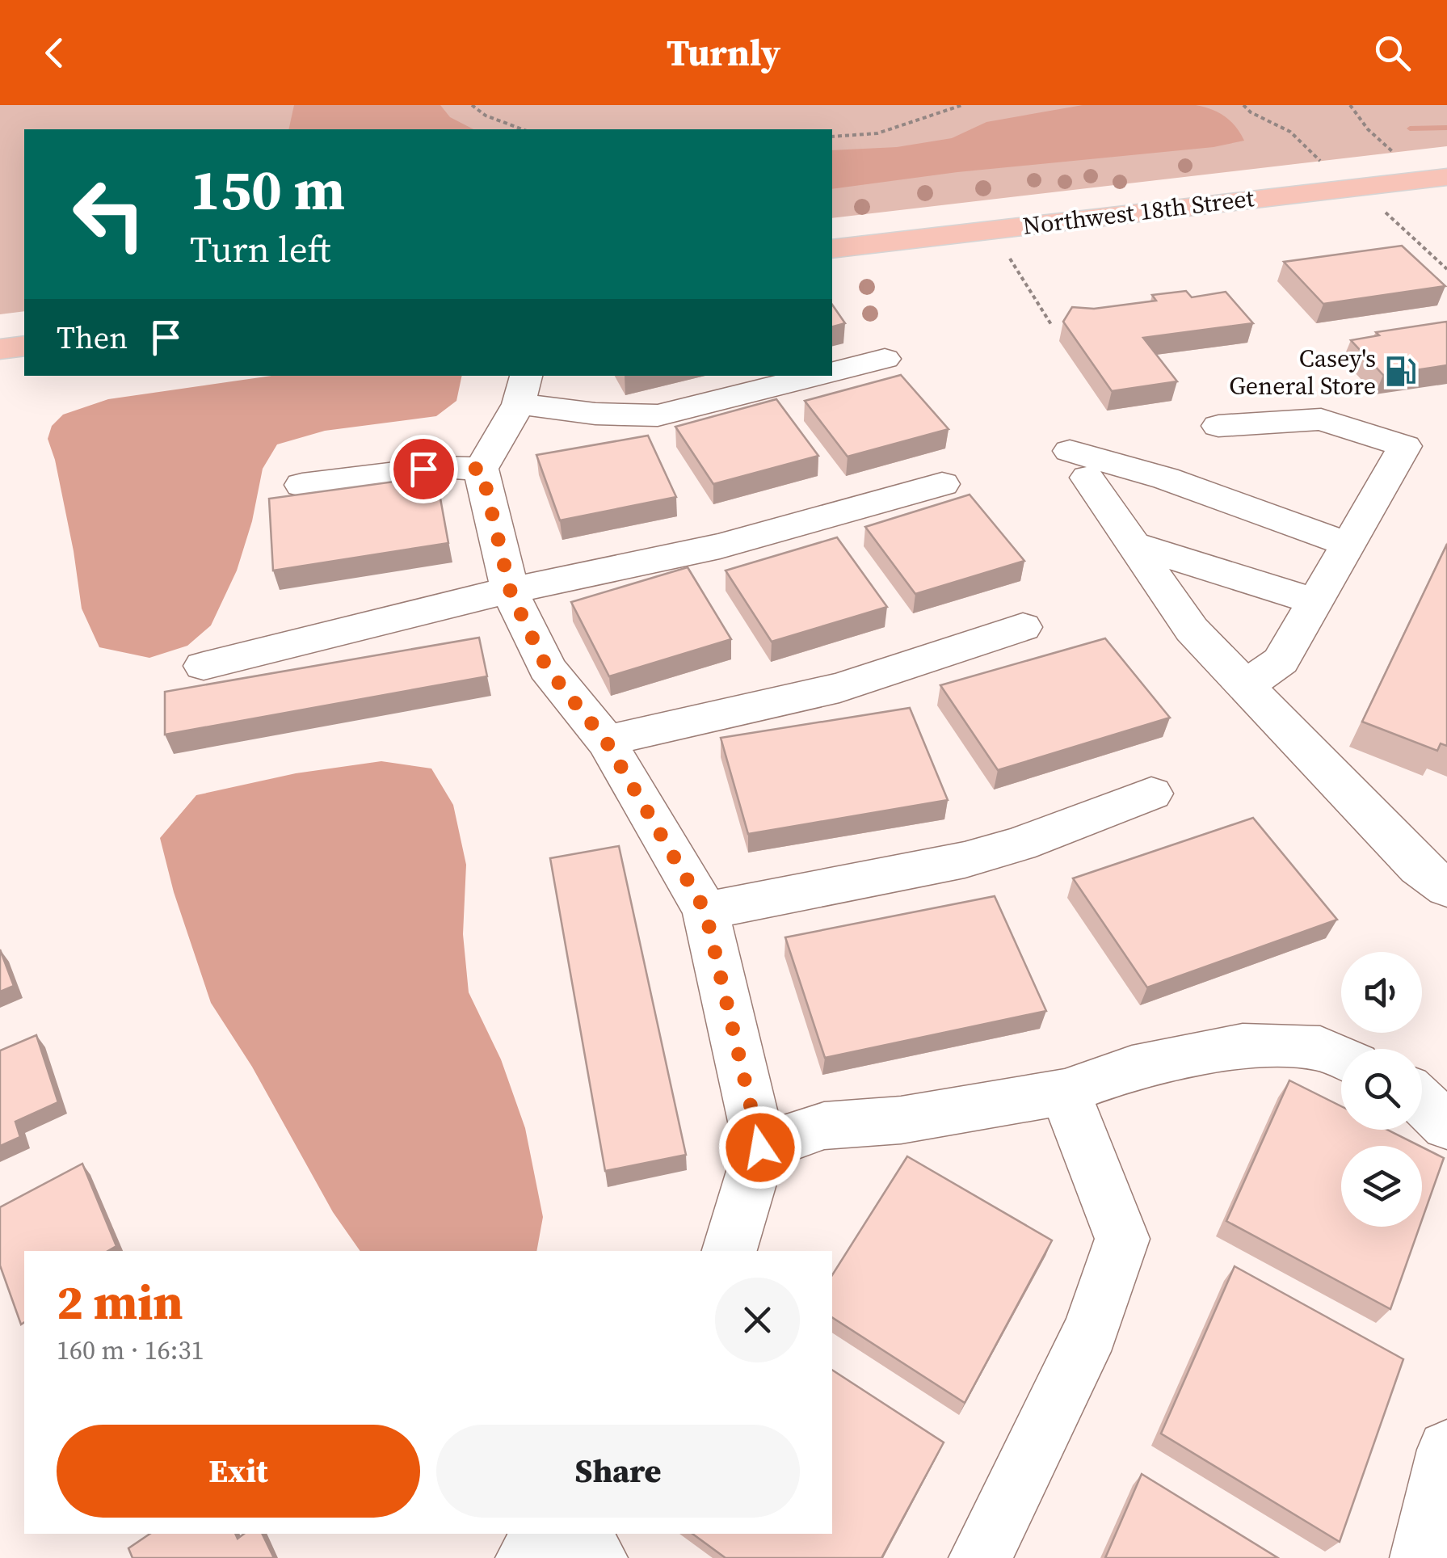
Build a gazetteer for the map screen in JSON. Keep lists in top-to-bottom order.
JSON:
{
  "streets": {
    "main road": ["Northwest 18th Street"]
  },
  "places": {
    "fuel station": ["Casey's General Store"]
  },
  "page": {
    "header": "Turnly",
    "turn": ["150 m", "Turn left"],
    "then": "Then",
    "heading": ["2 min", "160 m · 16:31"],
    "buttons": ["Exit", "Share"]
  }
}
